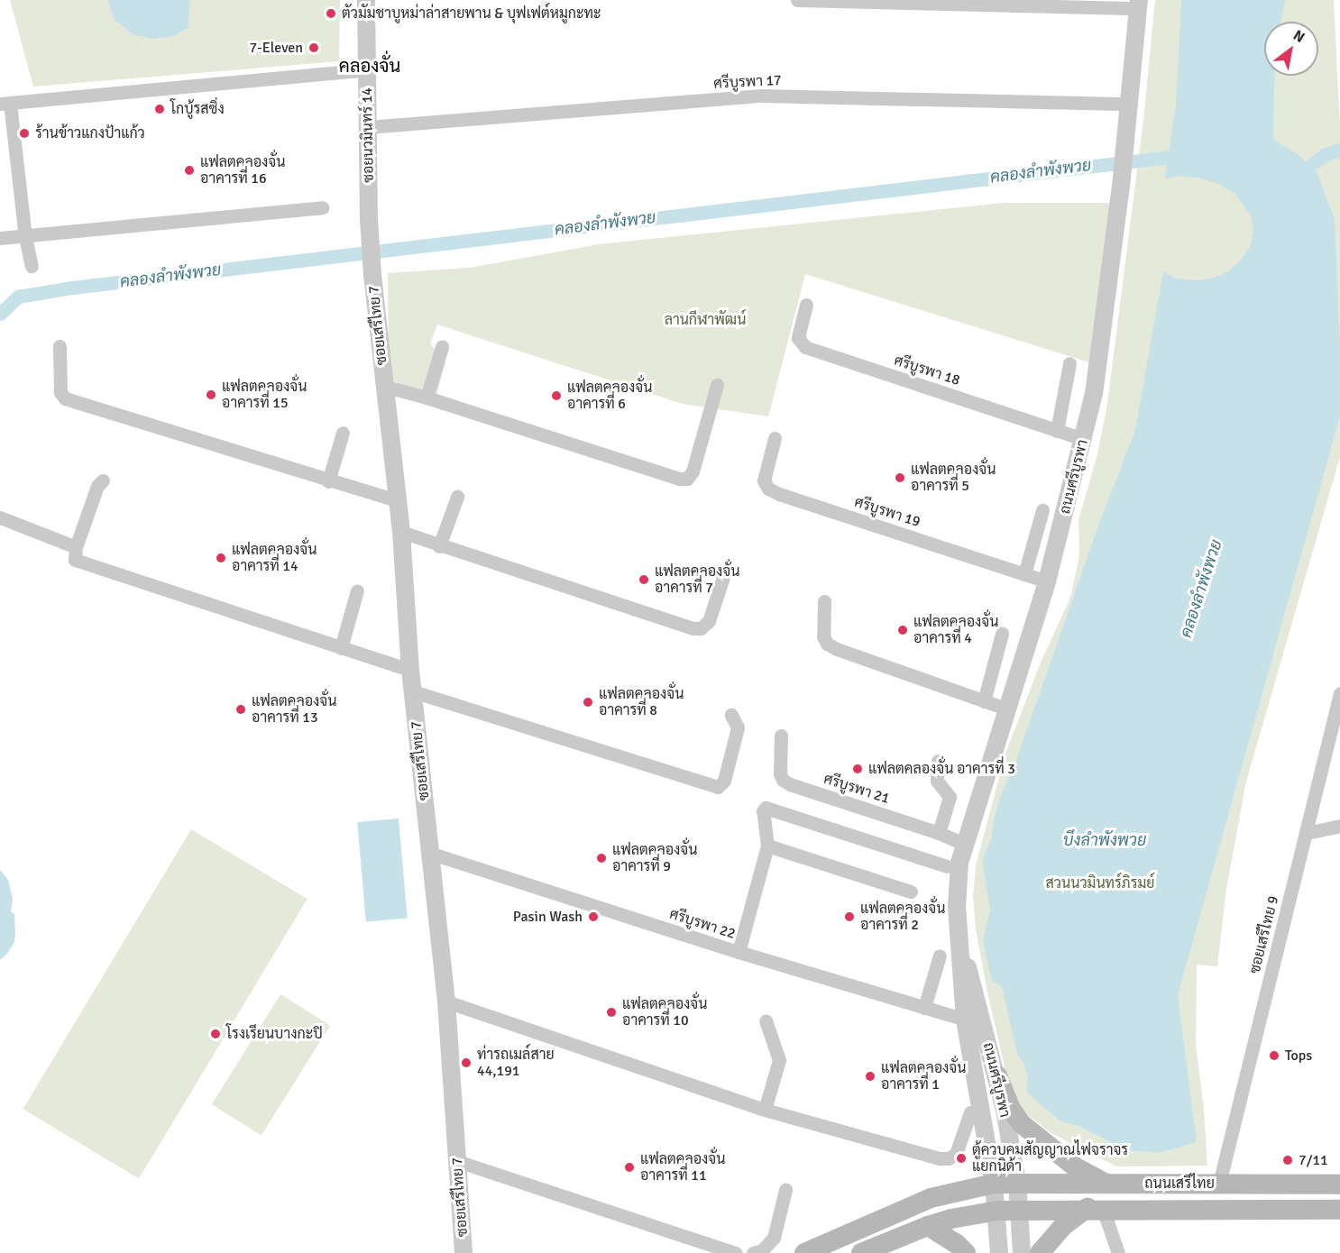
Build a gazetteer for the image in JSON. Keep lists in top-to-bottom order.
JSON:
{
  "streets": {
    "main road": ["ถนนเสรีไทย"],
    "street": [
      "ศรีบูรพา 17",
      "ซอยนวมินทร์ 14",
      "ซอยเสรีไทย 7",
      "ศรีบูรพา 18",
      "ถนนศรีบูรพา",
      "ศรีบูรพา 19",
      "ศรีบูรพา 21",
      "ศรีบูรพา 22",
      "ซอยเสรีไทย 9"
    ]
  },
  "crossings": [
    ["ศรีบูรพา 17", "ซอยนวมินทร์ 14"],
    ["ศรีบูรพา 17", "ถนนศรีบูรพา"],
    ["ซอยนวมินทร์ 14", "ซอยเสรีไทย 7"],
    ["ซอยเสรีไทย 7", "ศรีบูรพา 22"],
    ["ศรีบูรพา 18", "ถนนศรีบูรพา"],
    ["ถนนศรีบูรพา", "ศรีบูรพา 19"],
    ["ถนนศรีบูรพา", "ศรีบูรพา 21"],
    ["ถนนศรีบูรพา", "ศรีบูรพา 22"],
    ["ถนนศรีบูรพา", "ถนนเสรีไทย"],
    ["ซอยเสรีไทย 9", "ถนนเสรีไทย"]
  ],
  "districts": ["คลองจั่น"],
  "water": ["คลองลำพังพวย", "บึงลำพังพวย"],
  "parks": ["ลานกีฬาพัฒน์", "สวนนวมินทร์ภิรมย์"],
  "places": [
    "ตัวมัมชาบูหม่าล่าสายพาน & บุฟเฟต์หมูกะทะ",
    "7-Eleven",
    "โกบู้รสซิ่ง",
    "ร้านข้าวแกงป้าแก้ว",
    "แฟลตคลองจั่น อาคารที่ 16",
    "แฟลตคลองจั่น อาคารที่ 15",
    "แฟลตคลองจั่น อาคารที่ 6",
    "แฟลตคลองจั่น อาคารที่ 5",
    "แฟลตคลองจั่น อาคารที่ 14",
    "แฟลตคลองจั่น อาคารที่ 7",
    "แฟลตคลองจั่น อาคารที่ 4",
    "แฟลตคลองจั่น อาคารที่ 8",
    "แฟลตคลองจั่น อาคารที่ 13",
    "แฟลตคลองจั่น อาคารที่ 3",
    "แฟลตคลองจั่น อาคารที่ 9",
    "Pasin Wash",
    "แฟลตคลองจั่น อาคารที่ 2",
    "แฟลตคลองจั่น อาคารที่ 10",
    "โรงเรียนบางกะปิ",
    "Tops",
    "ท่ารถเมล์สาย 44,191",
    "แฟลตคลองจั่น อาคารที่ 1",
    "ตู้ควบคุมสัญญาณไฟจราจร แยกนิด้า",
    "7/11",
    "แฟลตคลองจั่น อาคารที่ 11"
  ],
  "north": "top right"
}
